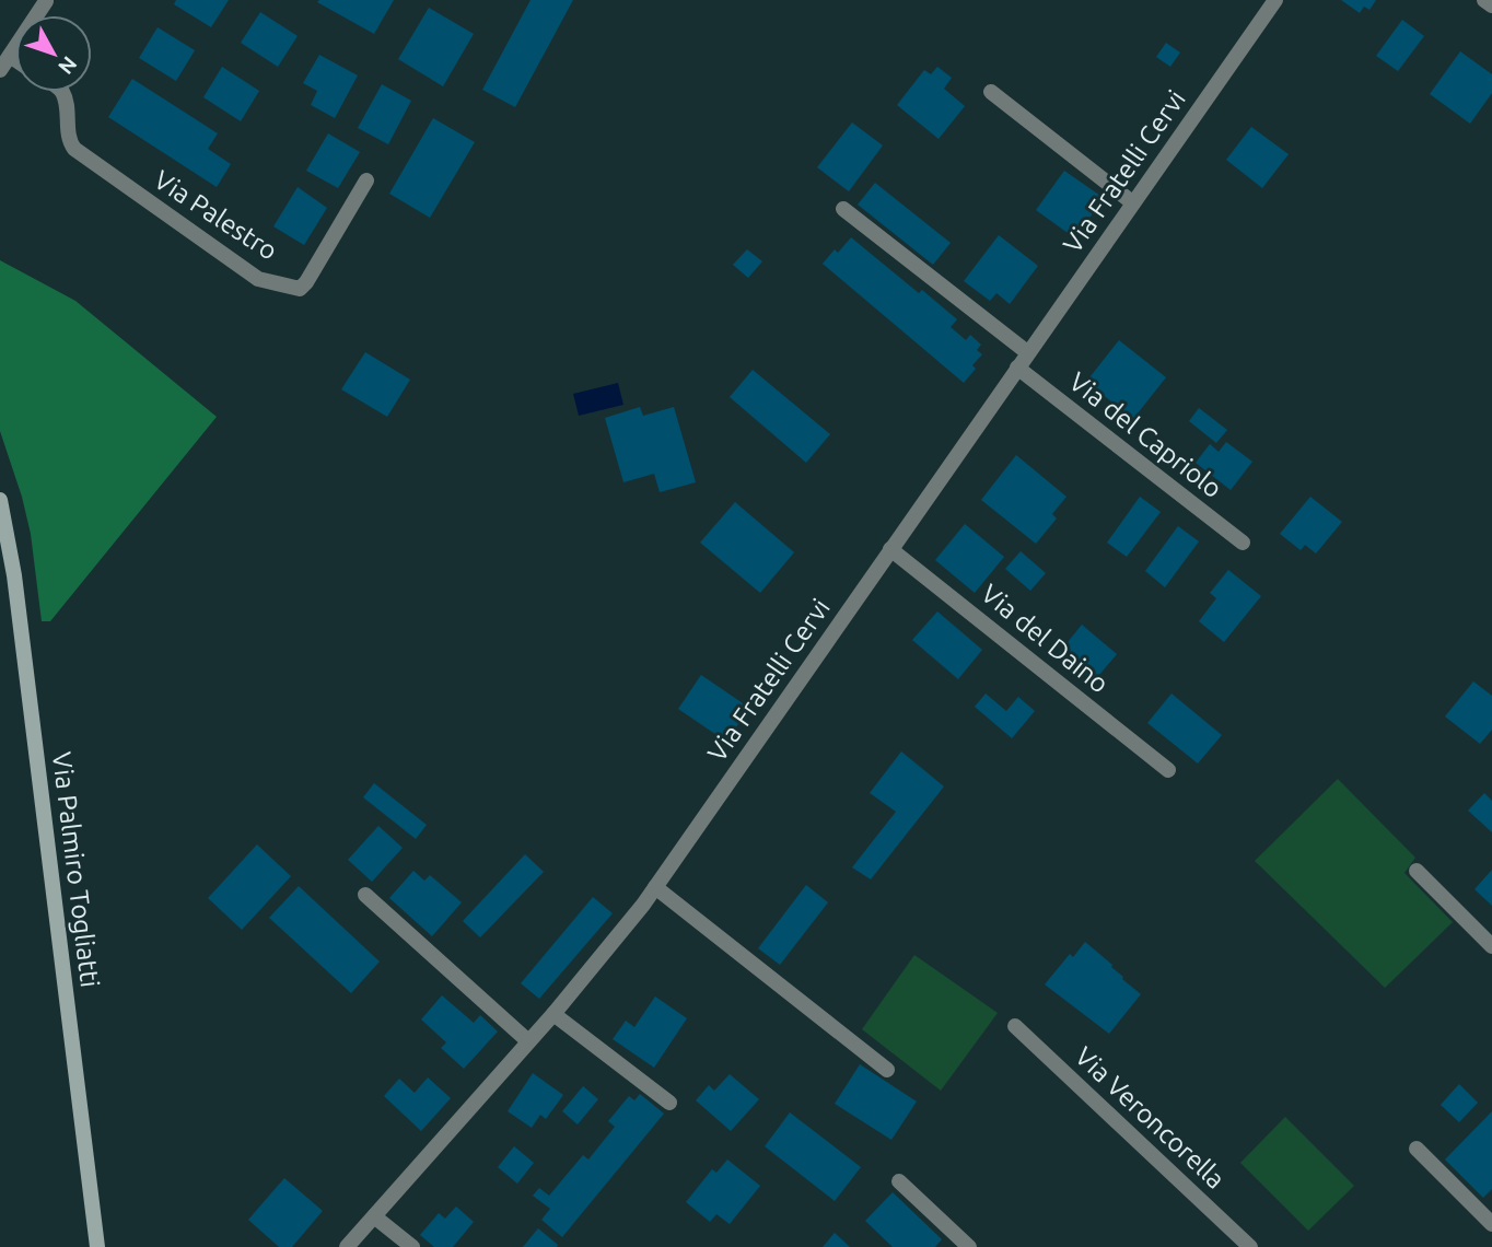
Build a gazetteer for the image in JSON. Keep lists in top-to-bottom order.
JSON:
{
  "streets": {
    "street": [
      "Via Fratelli Cervi",
      "Via Palestro",
      "Via del Capriolo",
      "Via del Daino",
      "Via Palmiro Togliatti",
      "Via Veroncorella"
    ]
  },
  "crossings": [
    ["Via Fratelli Cervi", "Via del Capriolo"],
    ["Via Fratelli Cervi", "Via del Daino"]
  ],
  "north": "bottom right"
}
